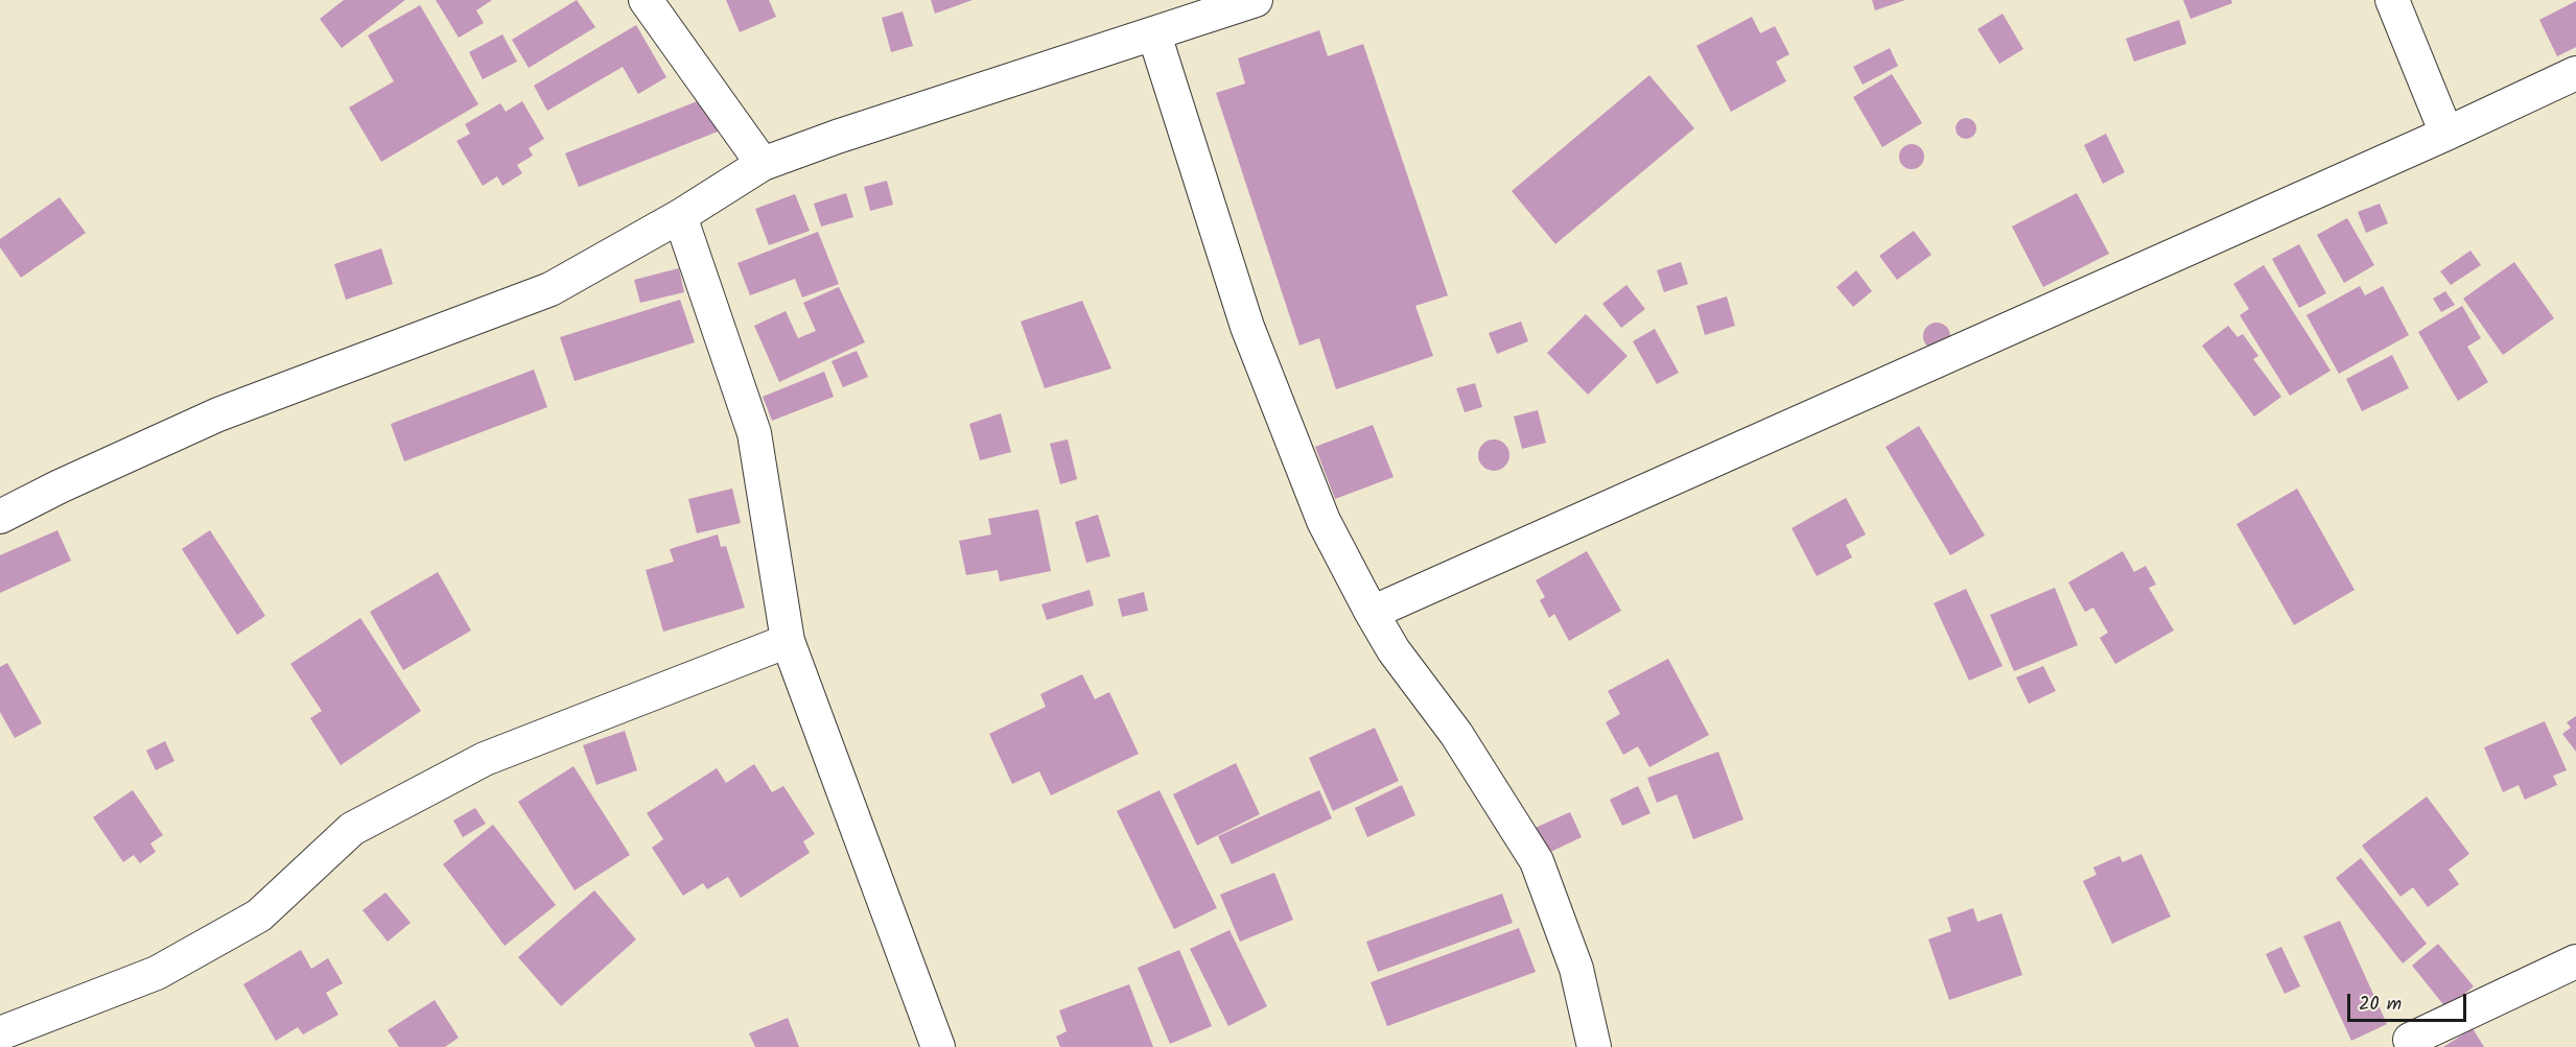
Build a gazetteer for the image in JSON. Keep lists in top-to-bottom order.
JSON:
{
  "scale_bar": "20 m"
}
